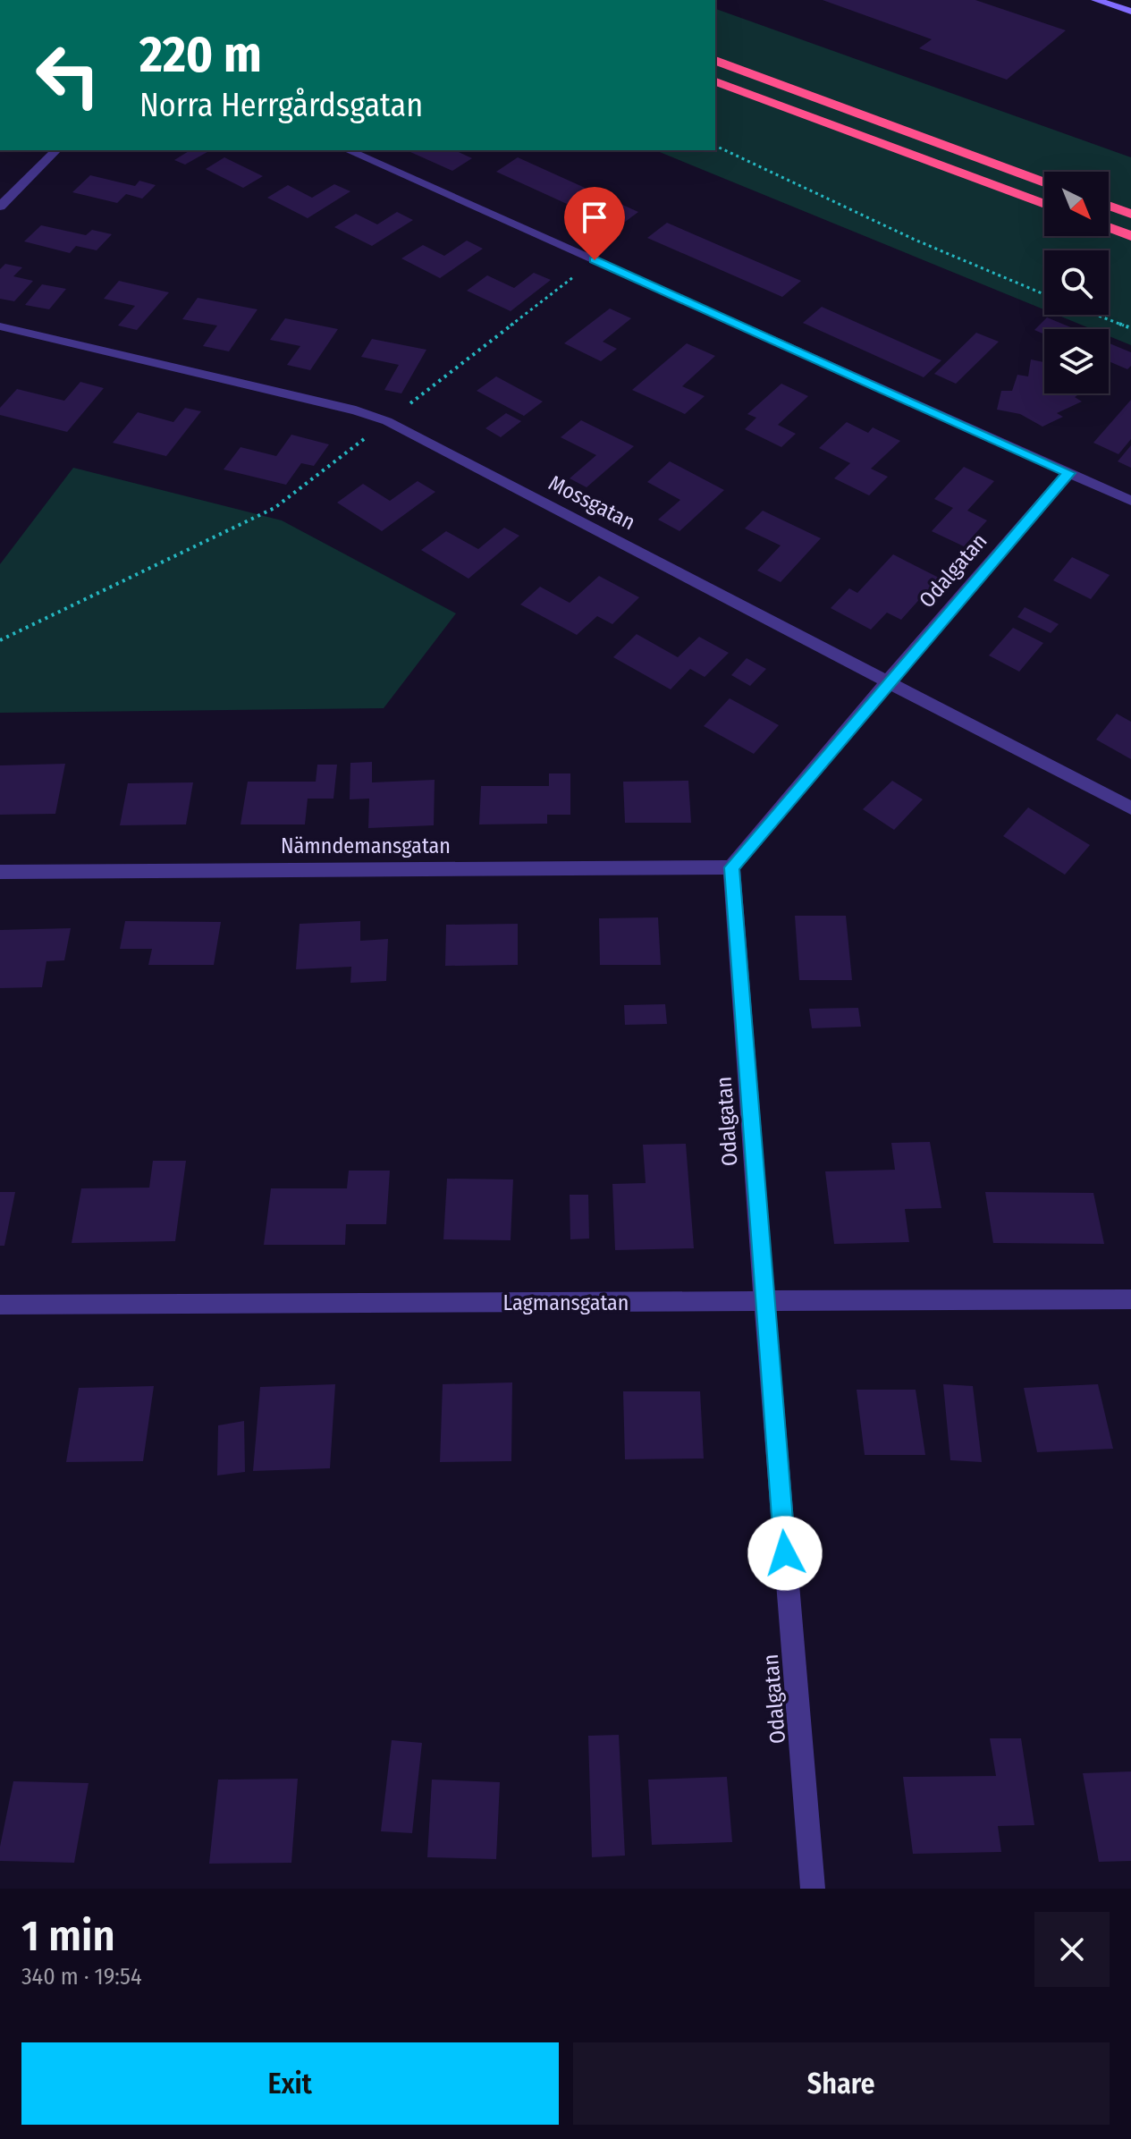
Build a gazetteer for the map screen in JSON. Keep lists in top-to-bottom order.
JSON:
{
  "streets": {
    "street": [
      "Mossgatan",
      "Odalgatan",
      "Nämndemansgatan",
      "Lagmansgatan"
    ]
  },
  "crossings": [
    ["Mossgatan", "Odalgatan"],
    ["Odalgatan", "Nämndemansgatan"],
    ["Odalgatan", "Lagmansgatan"]
  ],
  "north": "bottom right",
  "page": {
    "turn": ["220 m", "Norra Herrgårdsgatan"],
    "heading": ["1 min", "340 m · 19:54"],
    "buttons": ["Exit", "Share"]
  }
}
